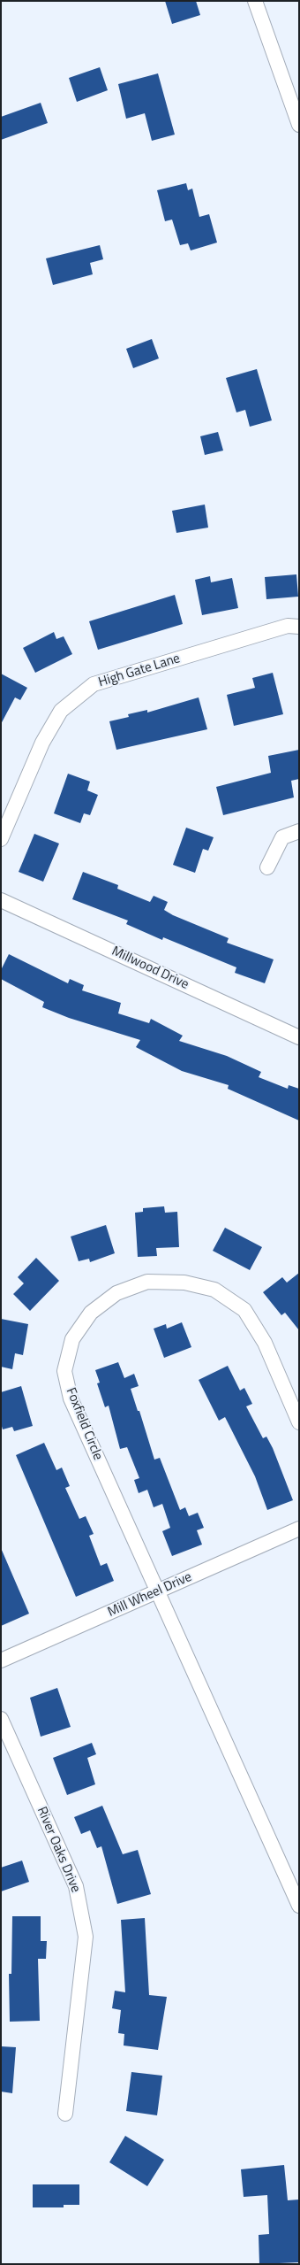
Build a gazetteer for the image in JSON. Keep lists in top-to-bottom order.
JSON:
{
  "streets": {
    "street": [
      "High Gate Lane",
      "Millwood Drive",
      "Foxfield Circle",
      "Mill Wheel Drive",
      "River Oaks Drive"
    ]
  },
  "crossings": [
    ["Foxfield Circle", "Mill Wheel Drive"]
  ]
}
